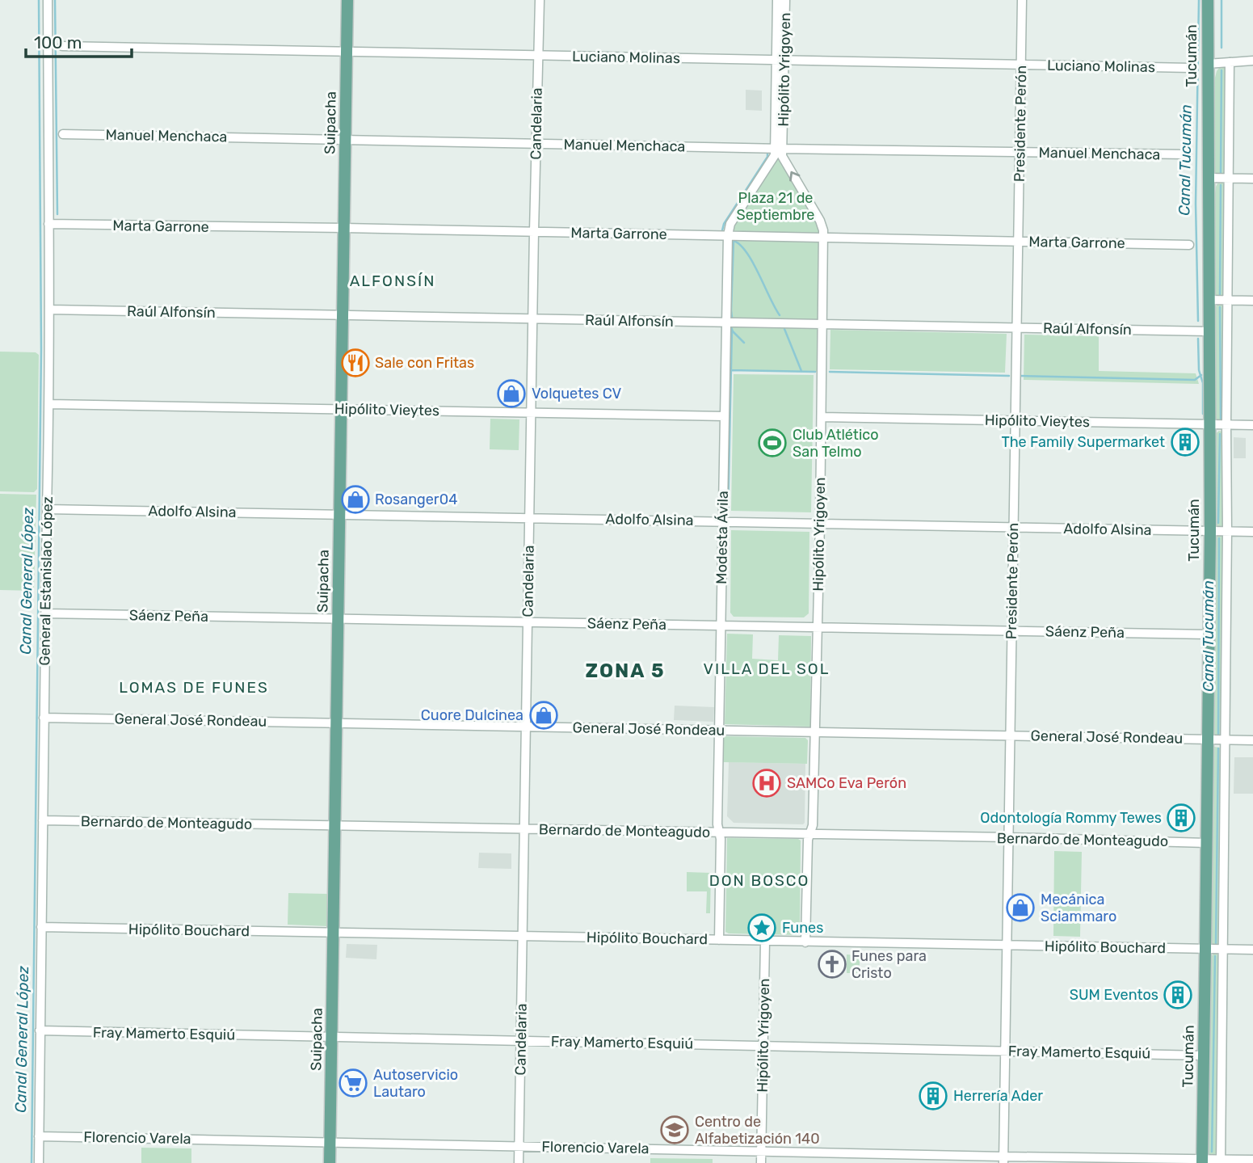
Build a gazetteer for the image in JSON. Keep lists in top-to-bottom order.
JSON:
{
  "streets": {
    "main road": ["Tucumán", "Suipacha"],
    "street": [
      "Luciano Molinas",
      "Hipólito Yrigoyen",
      "Candelaria",
      "Presidente Perón",
      "Manuel Menchaca",
      "Marta Garrone",
      "Raúl Alfonsín",
      "Hipólito Vieytes",
      "Adolfo Alsina",
      "Modesta Ávila",
      "General Estanislao López",
      "Sáenz Peña",
      "General José Rondeau",
      "Bernardo de Monteagudo",
      "Hipólito Bouchard",
      "Fray Mamerto Esquiú",
      "Florencio Varela"
    ]
  },
  "crossings": [
    ["Tucumán", "Raúl Alfonsín"],
    ["Tucumán", "Hipólito Vieytes"],
    ["Tucumán", "Adolfo Alsina"],
    ["Tucumán", "Sáenz Peña"],
    ["Tucumán", "General José Rondeau"],
    ["Tucumán", "Bernardo de Monteagudo"],
    ["Tucumán", "Hipólito Bouchard"],
    ["Tucumán", "Fray Mamerto Esquiú"],
    ["Tucumán", "Florencio Varela"],
    ["Luciano Molinas", "Hipólito Yrigoyen"],
    ["Luciano Molinas", "Suipacha"],
    ["Luciano Molinas", "Candelaria"],
    ["Luciano Molinas", "Presidente Perón"],
    ["Hipólito Yrigoyen", "Manuel Menchaca"],
    ["Hipólito Yrigoyen", "Marta Garrone"],
    ["Hipólito Yrigoyen", "Raúl Alfonsín"],
    ["Hipólito Yrigoyen", "Hipólito Vieytes"],
    ["Hipólito Yrigoyen", "Adolfo Alsina"],
    ["Hipólito Yrigoyen", "Modesta Ávila"],
    ["Hipólito Yrigoyen", "Sáenz Peña"],
    ["Hipólito Yrigoyen", "General José Rondeau"],
    ["Hipólito Yrigoyen", "Bernardo de Monteagudo"],
    ["Hipólito Yrigoyen", "Hipólito Bouchard"],
    ["Hipólito Yrigoyen", "Fray Mamerto Esquiú"],
    ["Hipólito Yrigoyen", "Florencio Varela"],
    ["Suipacha", "Manuel Menchaca"],
    ["Suipacha", "Marta Garrone"],
    ["Suipacha", "Raúl Alfonsín"],
    ["Suipacha", "Hipólito Vieytes"],
    ["Suipacha", "Adolfo Alsina"],
    ["Suipacha", "Sáenz Peña"],
    ["Suipacha", "General José Rondeau"],
    ["Suipacha", "Bernardo de Monteagudo"],
    ["Suipacha", "Hipólito Bouchard"],
    ["Suipacha", "Fray Mamerto Esquiú"],
    ["Suipacha", "Florencio Varela"],
    ["Candelaria", "Manuel Menchaca"],
    ["Candelaria", "Marta Garrone"],
    ["Candelaria", "Raúl Alfonsín"],
    ["Candelaria", "Hipólito Vieytes"],
    ["Candelaria", "Adolfo Alsina"],
    ["Candelaria", "Sáenz Peña"],
    ["Candelaria", "General José Rondeau"],
    ["Candelaria", "Bernardo de Monteagudo"],
    ["Candelaria", "Hipólito Bouchard"],
    ["Candelaria", "Fray Mamerto Esquiú"],
    ["Candelaria", "Florencio Varela"],
    ["Presidente Perón", "Manuel Menchaca"],
    ["Presidente Perón", "Marta Garrone"],
    ["Presidente Perón", "Raúl Alfonsín"],
    ["Presidente Perón", "Hipólito Vieytes"],
    ["Presidente Perón", "Adolfo Alsina"],
    ["Presidente Perón", "Sáenz Peña"],
    ["Presidente Perón", "General José Rondeau"],
    ["Presidente Perón", "Bernardo de Monteagudo"],
    ["Presidente Perón", "Hipólito Bouchard"],
    ["Presidente Perón", "Fray Mamerto Esquiú"],
    ["Presidente Perón", "Florencio Varela"],
    ["Manuel Menchaca", "Modesta Ávila"],
    ["Marta Garrone", "Modesta Ávila"],
    ["Marta Garrone", "General Estanislao López"],
    ["Raúl Alfonsín", "Modesta Ávila"],
    ["Raúl Alfonsín", "General Estanislao López"],
    ["Hipólito Vieytes", "Modesta Ávila"],
    ["Hipólito Vieytes", "General Estanislao López"],
    ["Adolfo Alsina", "Modesta Ávila"],
    ["Adolfo Alsina", "General Estanislao López"],
    ["Modesta Ávila", "Sáenz Peña"],
    ["Modesta Ávila", "General José Rondeau"],
    ["Modesta Ávila", "Bernardo de Monteagudo"],
    ["Modesta Ávila", "Hipólito Bouchard"],
    ["General Estanislao López", "Sáenz Peña"],
    ["General Estanislao López", "General José Rondeau"],
    ["General Estanislao López", "Bernardo de Monteagudo"],
    ["General Estanislao López", "Hipólito Bouchard"],
    ["General Estanislao López", "Fray Mamerto Esquiú"],
    ["General Estanislao López", "Florencio Varela"]
  ],
  "districts": [
    "ALFONSÍN",
    "VILLA DEL SOL",
    "ZONA 5",
    "LOMAS DE FUNES",
    "DON BOSCO"
  ],
  "water": ["Canal Tucumán", "Canal General López"],
  "parks": ["Plaza 21 de Septiembre"],
  "places": {
    "restaurant": ["Sale con Fritas"],
    "shop": [
      "Volquetes CV",
      "Rosanger04",
      "Cuore Dulcinea",
      "Mecánica Sciammaro"
    ],
    "building": [
      "The Family Supermarket",
      "Odontología Rommy Tewes",
      "SUM Eventos",
      "Herrería Ader"
    ],
    "sports": ["Club Atlético San Telmo"],
    "hospital": ["SAMCo Eva Perón"],
    "place": ["Funes"],
    "church": ["Funes para Cristo"],
    "supermarket": ["Autoservicio Lautaro"],
    "school or university": ["Centro de Alfabetización 140"]
  },
  "scale_bar": "100 m"
}
